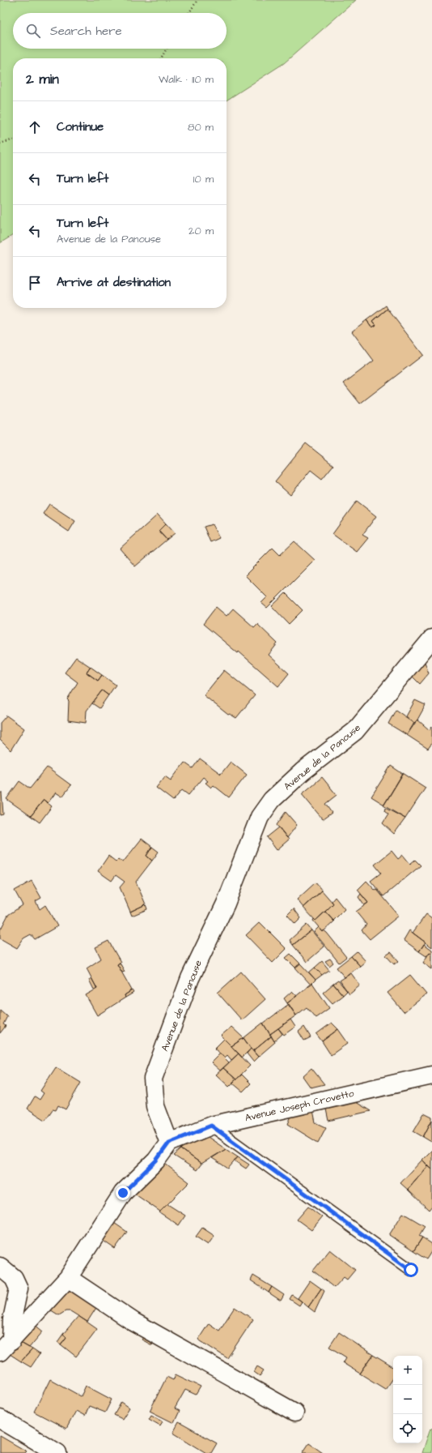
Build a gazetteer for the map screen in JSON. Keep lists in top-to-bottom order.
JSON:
{
  "streets": {
    "street": ["Avenue de la Panouse", "Avenue Joseph Crovetto"]
  },
  "crossings": [
    ["Avenue de la Panouse", "Avenue Joseph Crovetto"]
  ],
  "page": {
    "search": "Search here",
    "heading": ["2 min", "Walk · 110 m"],
    "list": [
      ["Continue", "80 m"],
      ["Turn left", "10 m"],
      ["Turn left", "Avenue de la Panouse", "20 m"],
      "Arrive at destination"
    ],
    "map_buttons": ["+", "−"]
  }
}
